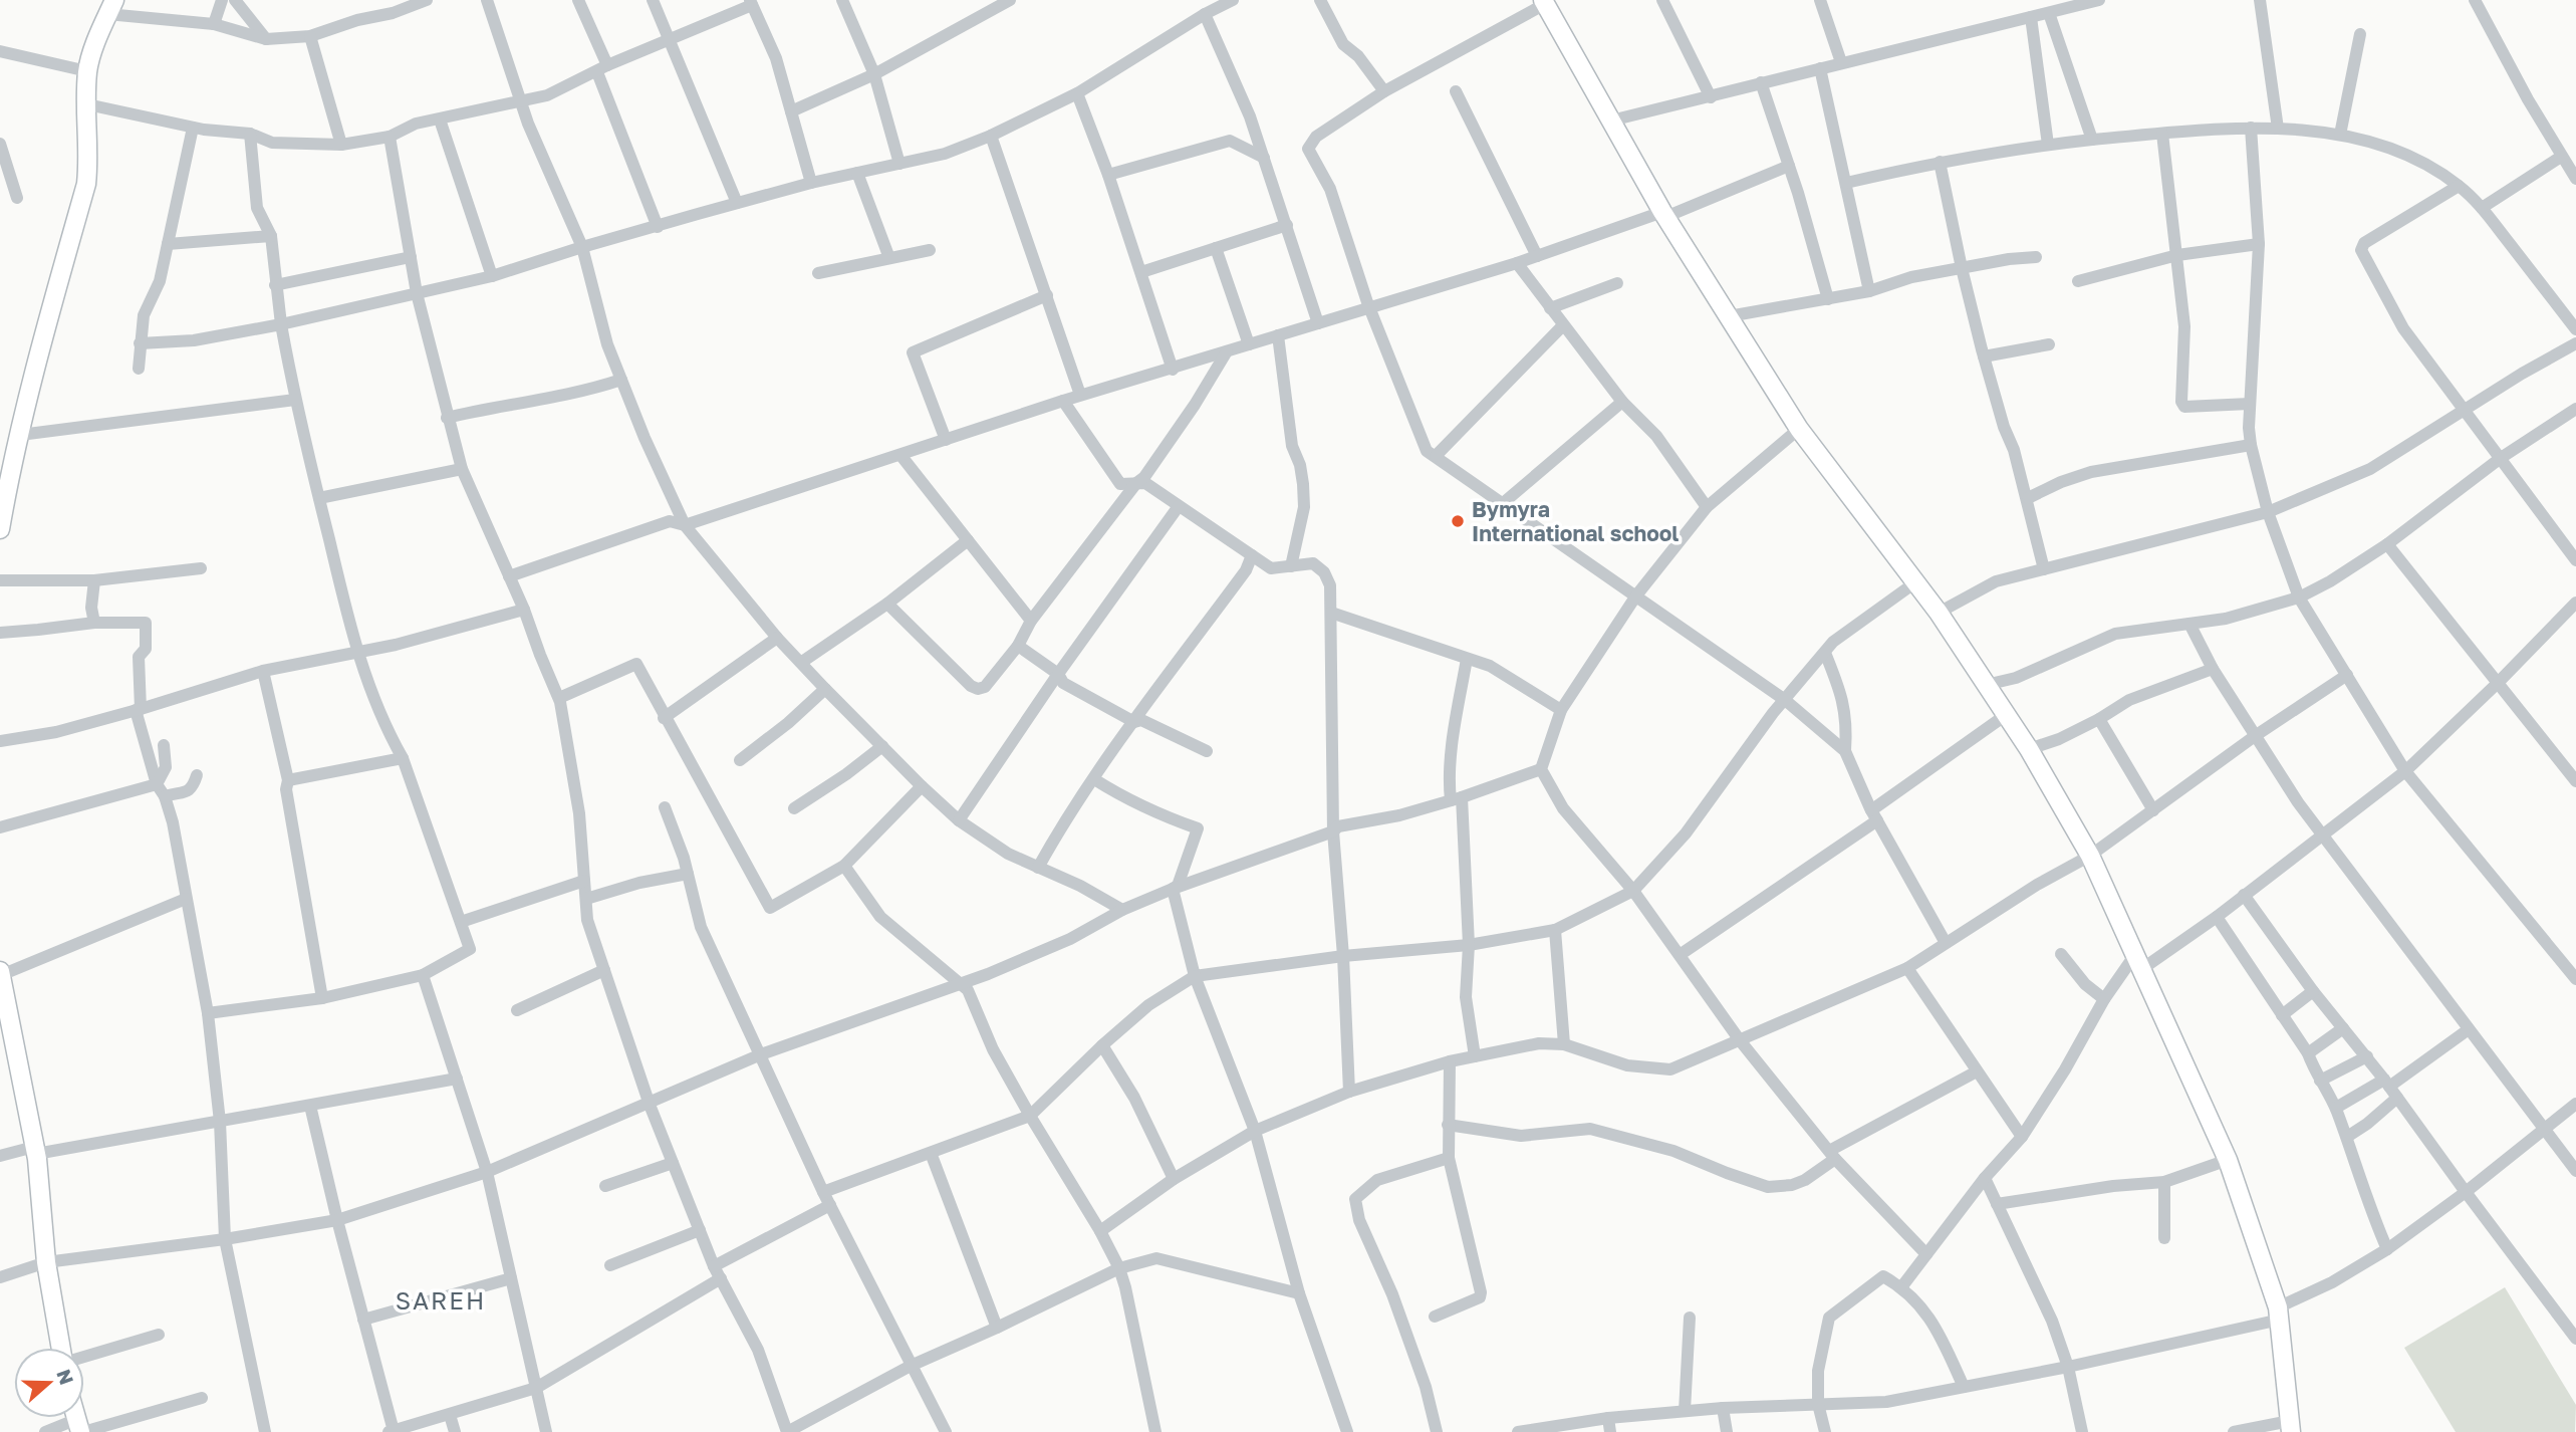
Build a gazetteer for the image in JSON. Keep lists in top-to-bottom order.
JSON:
{
  "districts": ["SAREH"],
  "places": ["Bymyra International school"],
  "north": "right"
}
